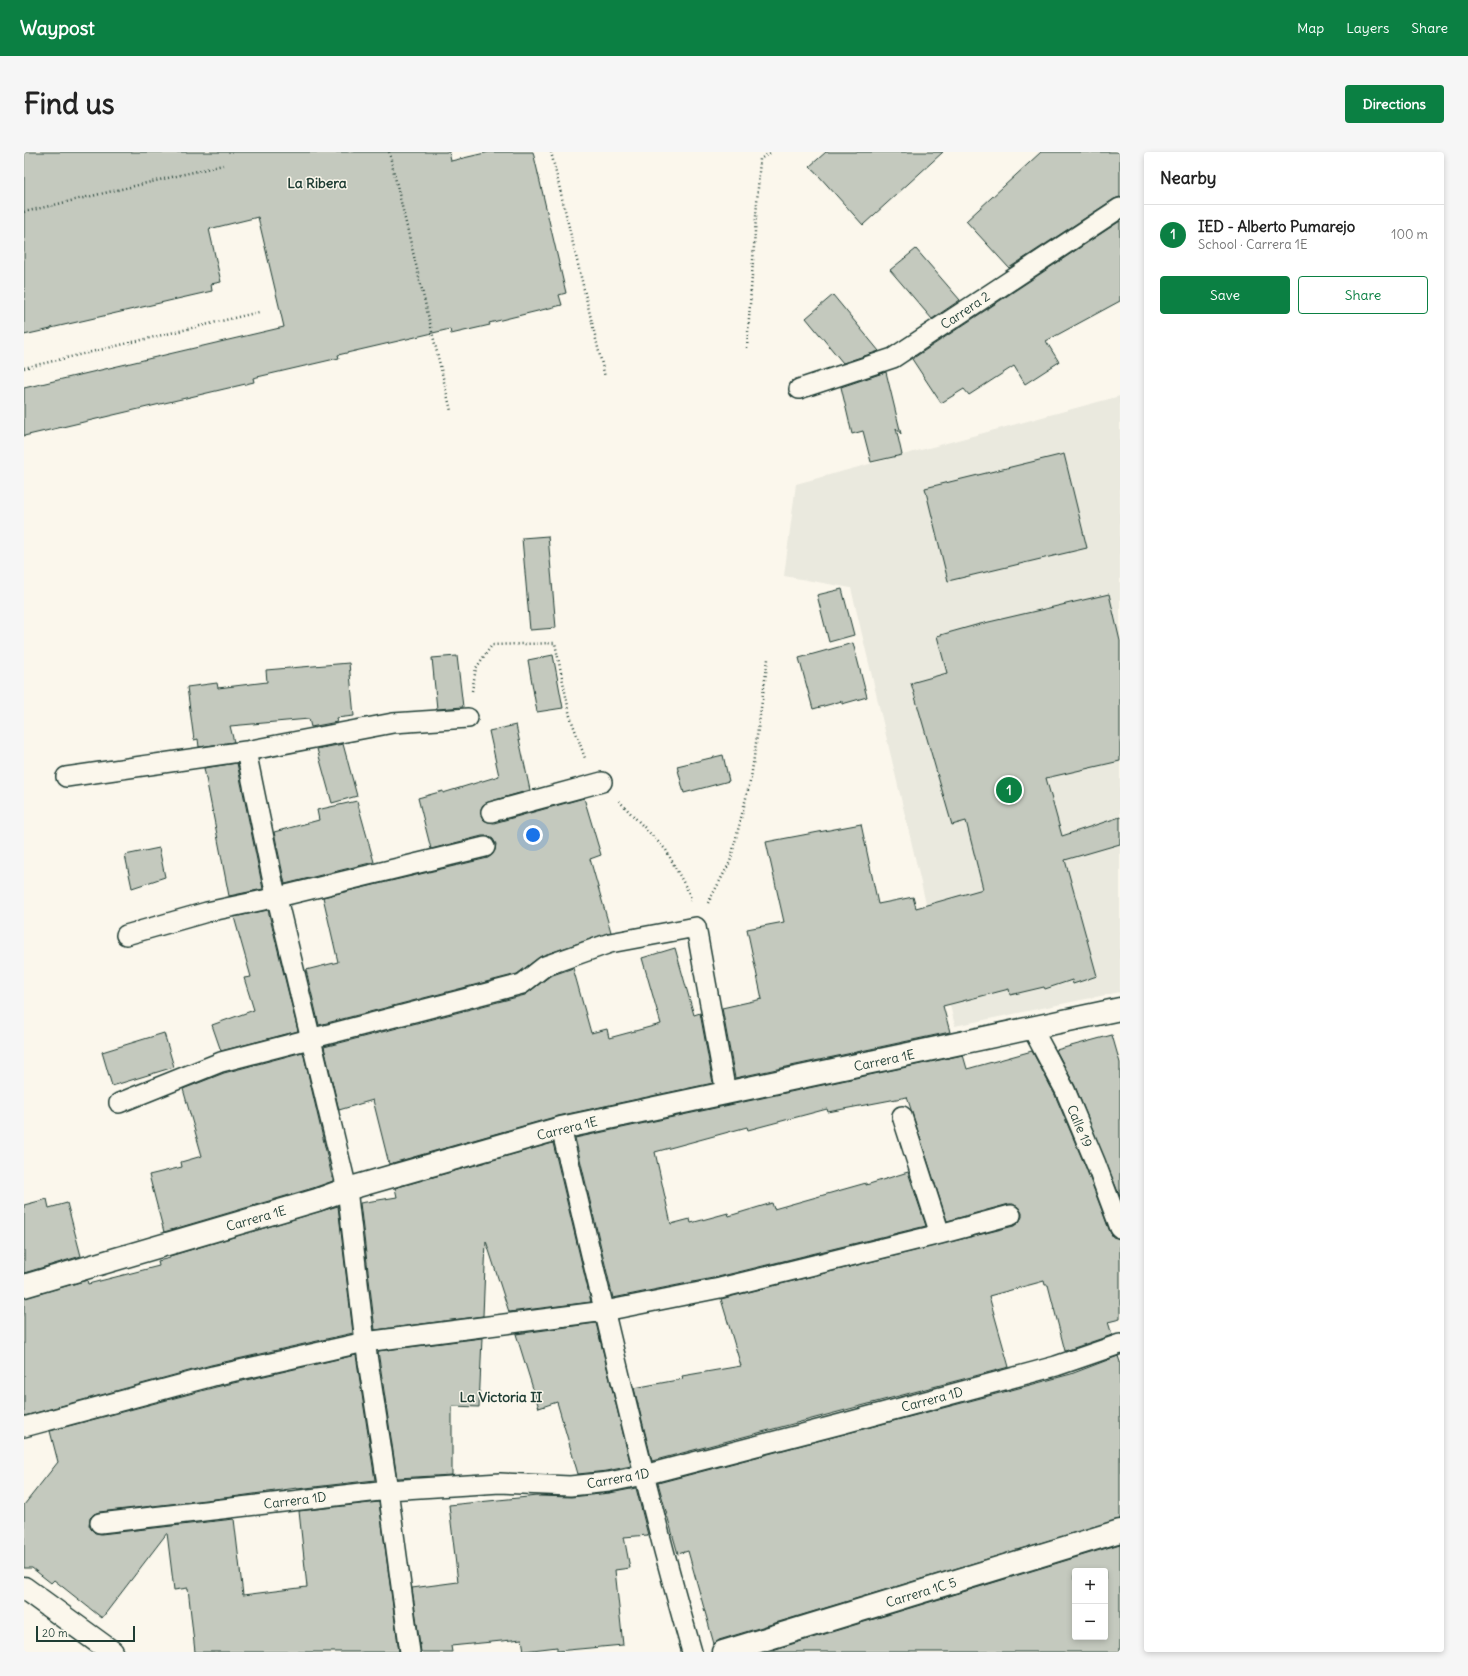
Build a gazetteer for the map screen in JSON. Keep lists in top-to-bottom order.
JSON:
{
  "streets": {
    "street": ["Carrera 1E", "Carrera 1C 5"],
    "lane": ["Carrera 2", "Calle 19", "Carrera 1D"]
  },
  "crossings": [
    ["Carrera 1E", "Calle 19"]
  ],
  "districts": ["La Ribera", "La Victoria II"],
  "scale_bar": "20 m",
  "page": {
    "header": "Waypost",
    "nav": ["Map", "Layers", "Share"],
    "buttons": [
      "Directions",
      ["Save", "Share"]
    ],
    "title": "Find us",
    "heading": "Nearby",
    "list": [
      {
        "mark": "1",
        "name": "IED - Alberto Pumarejo",
        "note": "School · Carrera 1E",
        "value": "100 m"
      }
    ],
    "pins": "1",
    "map_buttons": ["+", "−"],
    "scale": "20 m"
  }
}
